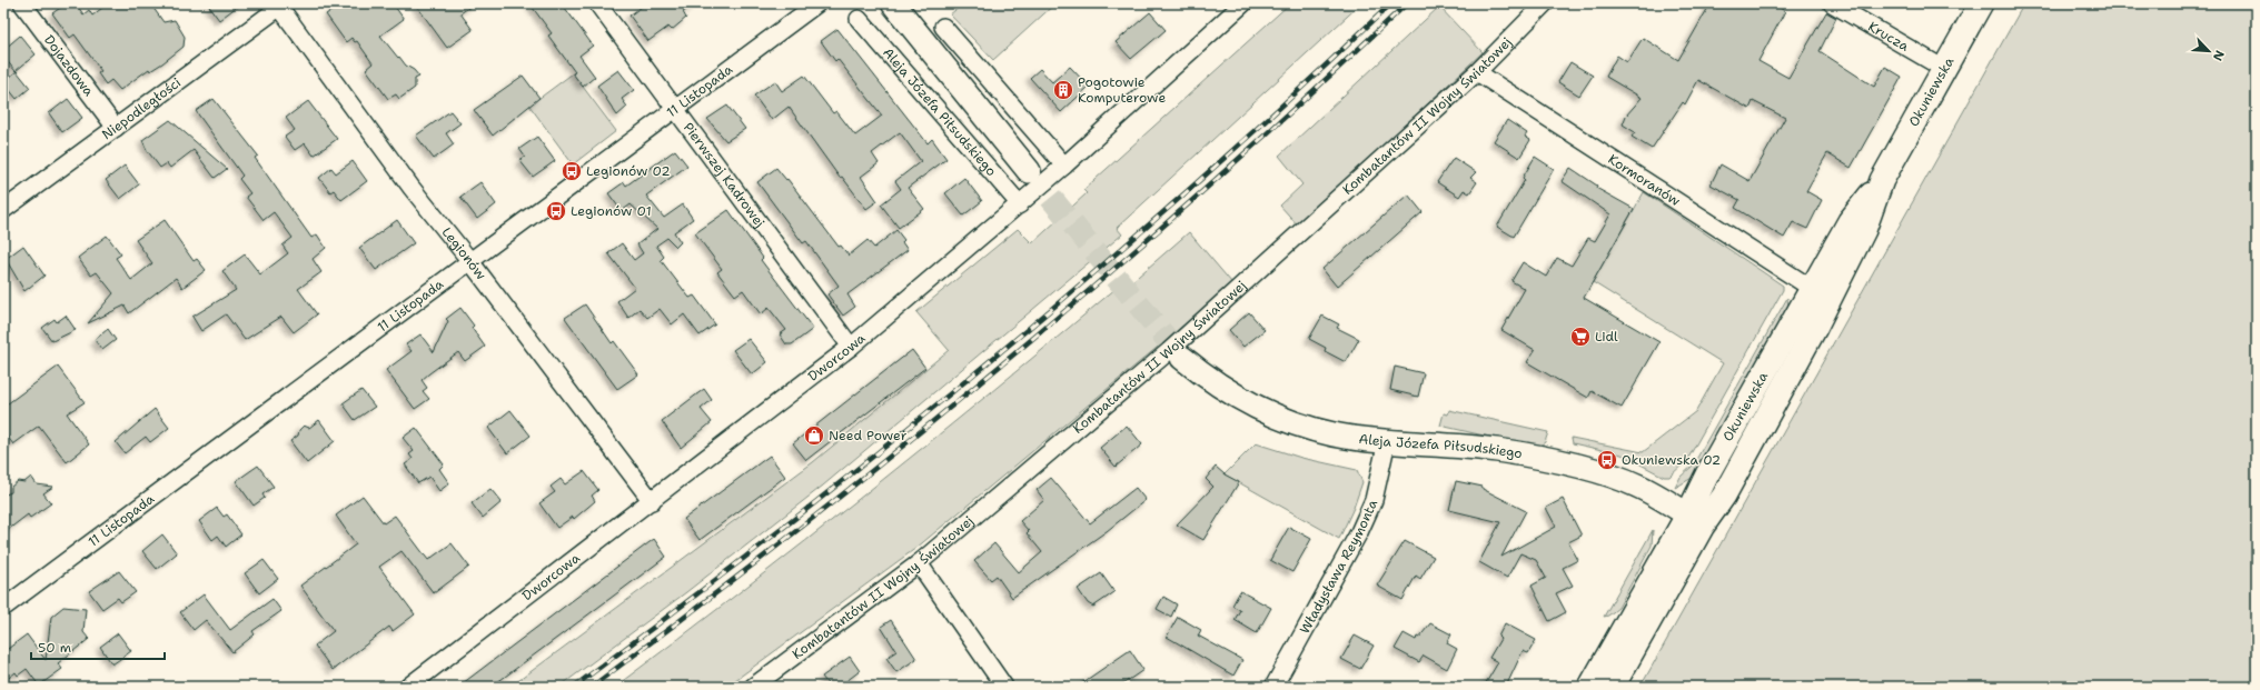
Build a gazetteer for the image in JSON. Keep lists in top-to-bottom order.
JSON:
{
  "streets": {
    "main road": ["Okuniewska", "Aleja Józefa Piłsudskiego"],
    "street": [
      "Krucza",
      "Dojazdowa",
      "11 Listopada",
      "Niepodległości",
      "Kombatantów II Wojny Światowej",
      "Pierwszej Kadrowej",
      "Kormoranów",
      "Legionów",
      "Dworcowa",
      "Władysława Reymonta"
    ]
  },
  "crossings": [
    ["Krucza", "Okuniewska"],
    ["Dojazdowa", "Niepodległości"],
    ["11 Listopada", "Pierwszej Kadrowej"],
    ["11 Listopada", "Legionów"],
    ["Okuniewska", "Aleja Józefa Piłsudskiego"],
    ["Okuniewska", "Kormoranów"],
    ["Niepodległości", "Legionów"],
    ["Aleja Józefa Piłsudskiego", "Dworcowa"],
    ["Aleja Józefa Piłsudskiego", "Władysława Reymonta"],
    ["Kombatantów II Wojny Światowej", "Kormoranów"],
    ["Pierwszej Kadrowej", "Dworcowa"],
    ["Legionów", "Dworcowa"]
  ],
  "places": {
    "building": ["Pogotowie Komputerowe"],
    "bus stop": ["Legionów 02", "Legionów 01", "Okuniewska 02"],
    "supermarket": ["Lidl"],
    "shop": ["Need Power"]
  },
  "scale_bar": "50 m",
  "north": "bottom right"
}
